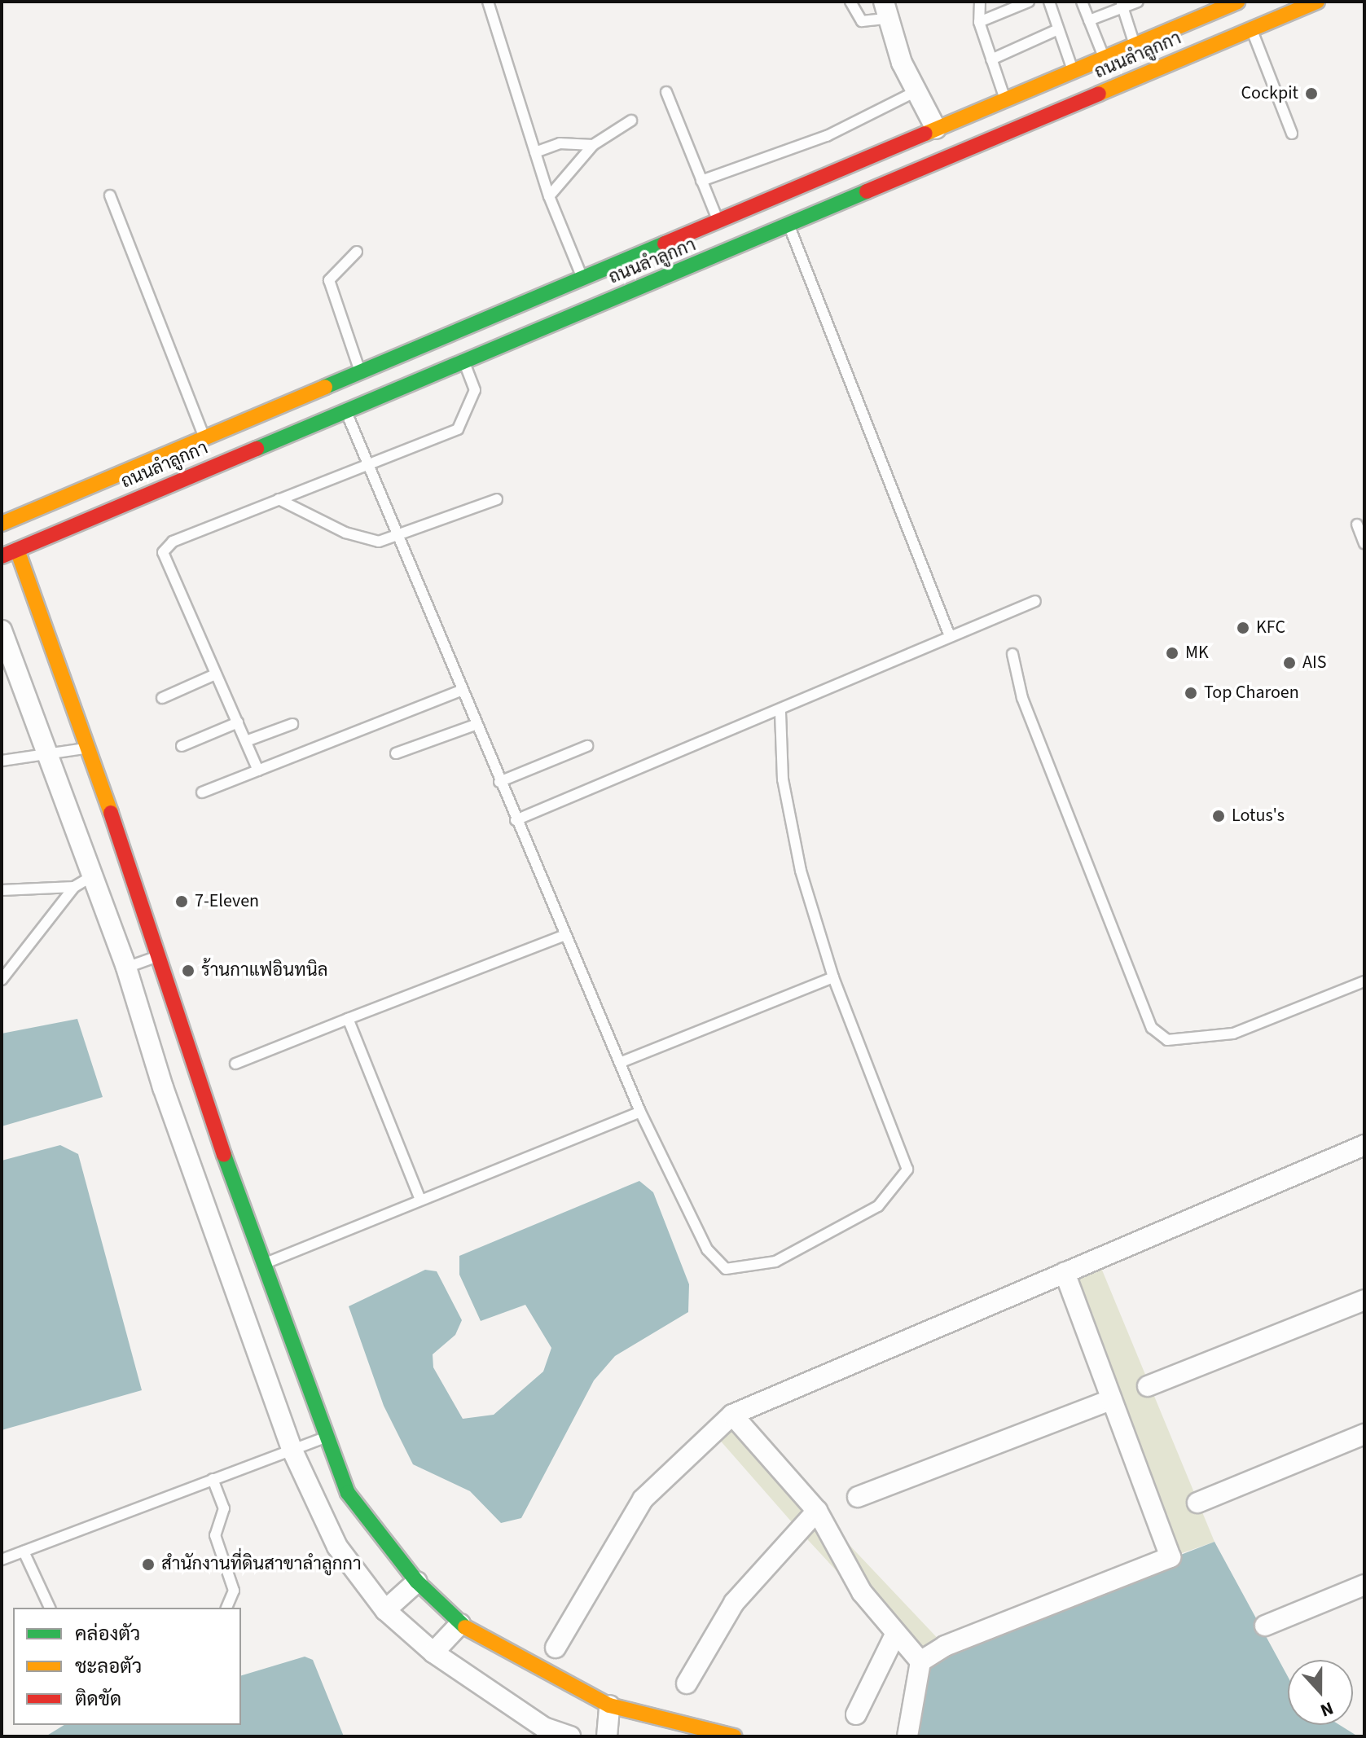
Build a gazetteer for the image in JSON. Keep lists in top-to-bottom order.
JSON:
{
  "streets": {
    "main road": ["ถนนลำลูกกา"]
  },
  "places": [
    "Cockpit",
    "KFC",
    "MK",
    "AIS",
    "Top Charoen",
    "Lotus's",
    "7-Eleven",
    "ร้านกาแฟอินทนิล",
    "สำนักงานที่ดินสาขาลำลูกกา"
  ],
  "legend": ["คล่องตัว", "ชะลอตัว", "ติดขัด"],
  "north": "bottom"
}
